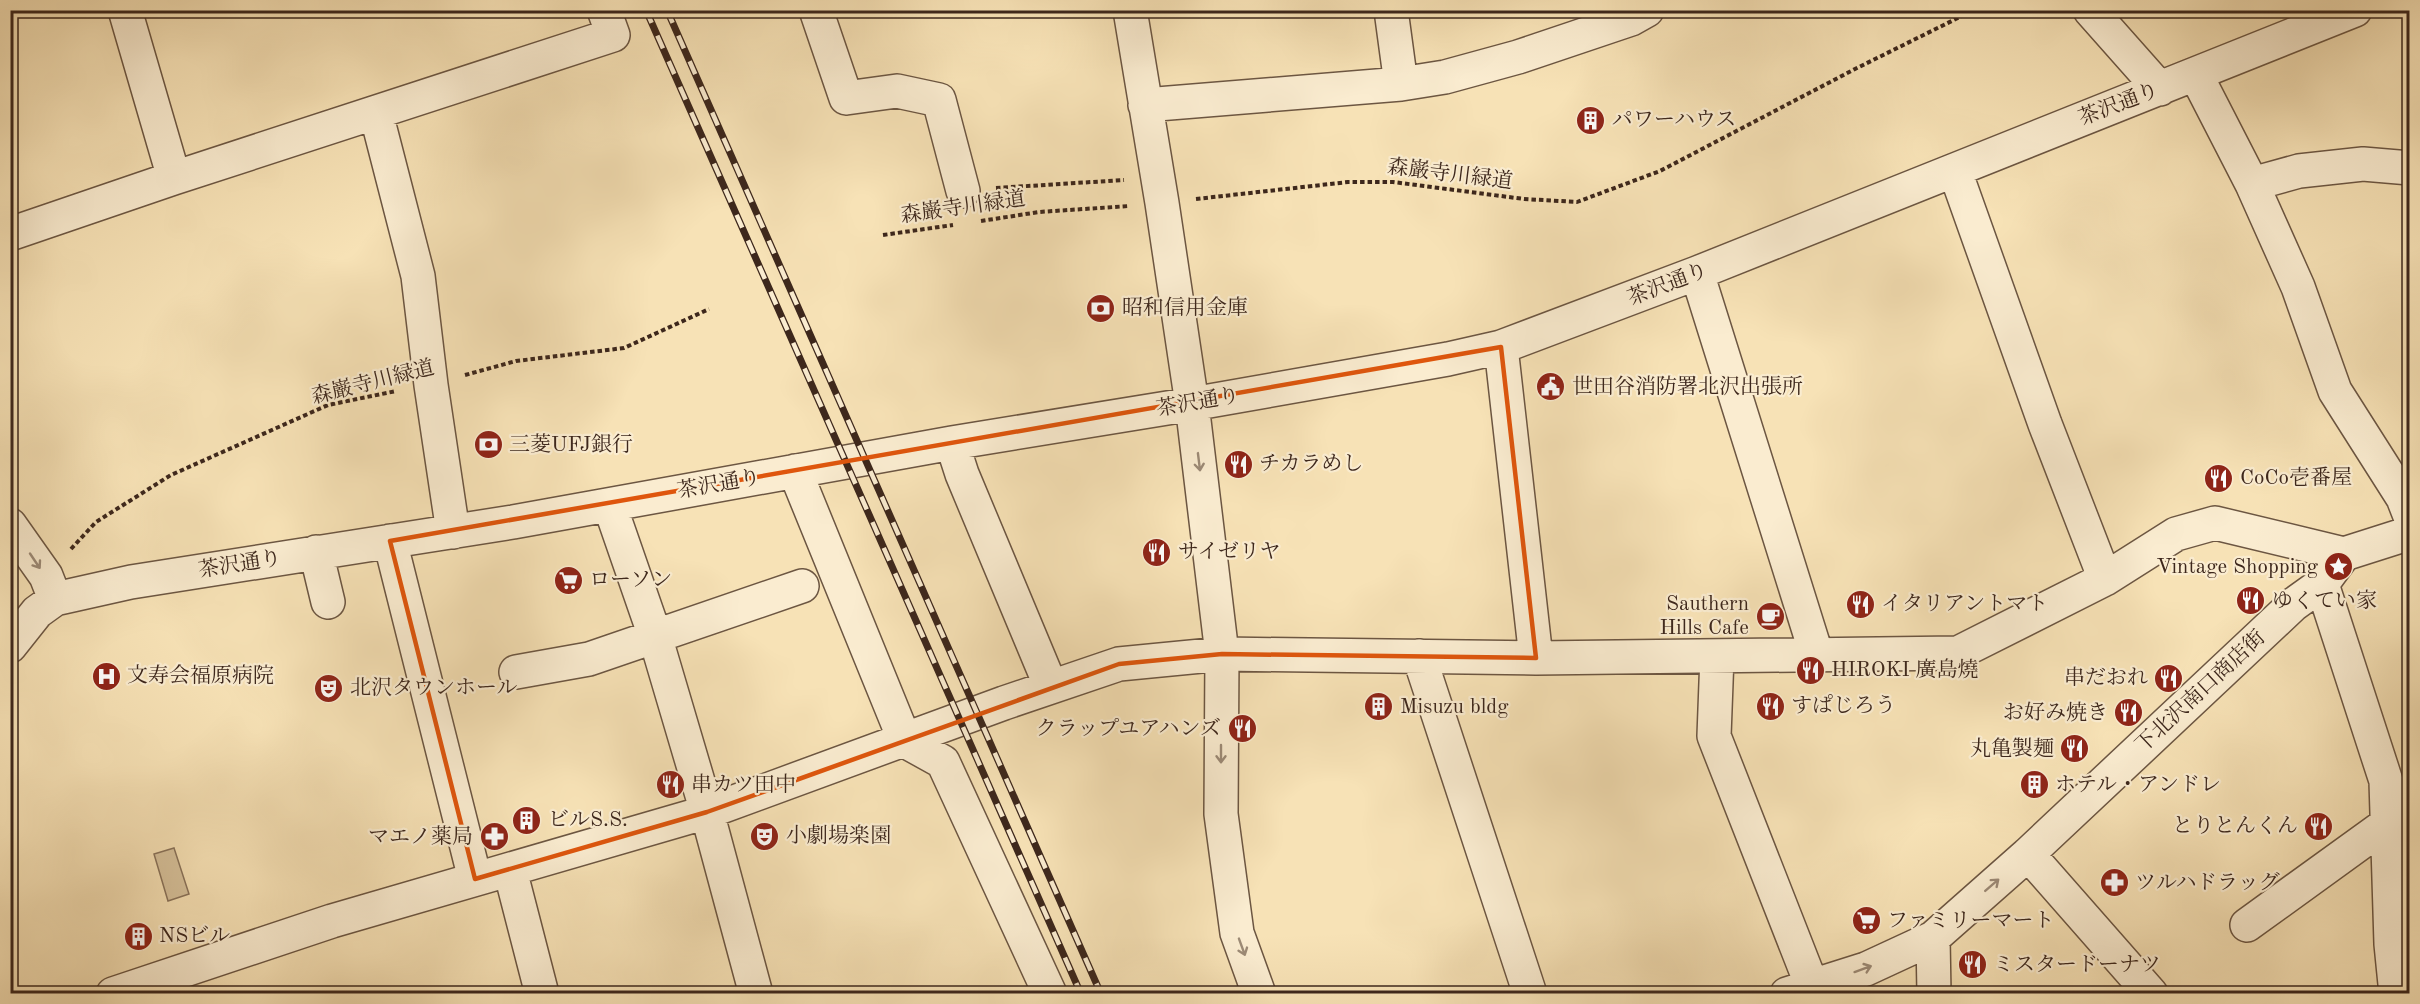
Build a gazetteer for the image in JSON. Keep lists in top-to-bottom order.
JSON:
{
  "streets": {
    "street": ["茶沢通り", "下北沢南口商店街"],
    "path": ["森巌寺川緑道"]
  },
  "crossings": [
    ["茶沢通り", "森巌寺川緑道"]
  ],
  "one_way": ["下北沢南口商店街"],
  "places": {
    "building": [
      "パワーハウス",
      "Misuzu bldg",
      "ホテル・アンドレ",
      "ビルS.S.",
      "NSビル"
    ],
    "bank": ["昭和信用金庫", "三菱UFJ銀行"],
    "public building": ["世田谷消防署北沢出張所"],
    "restaurant": [
      "チカラめし",
      "CoCo壱番屋",
      "サイゼリヤ",
      "ゆくてい家",
      "イタリアントマト",
      "HIROKI 廣島燒",
      "串だおれ",
      "すぱじろう",
      "お好み焼き",
      "クラップユアハンズ",
      "丸亀製麺",
      "串カツ田中",
      "とりとんくん",
      "ミスタードーナツ"
    ],
    "place": ["Vintage Shopping"],
    "supermarket": ["ローソン", "ファミリーマート"],
    "cafe": ["Sauthern Hills Cafe"],
    "hospital": ["文寿会福原病院"],
    "theatre": ["北沢タウンホール", "小劇場楽園"],
    "pharmacy": ["マエノ薬局", "ツルハドラッグ"]
  }
}
